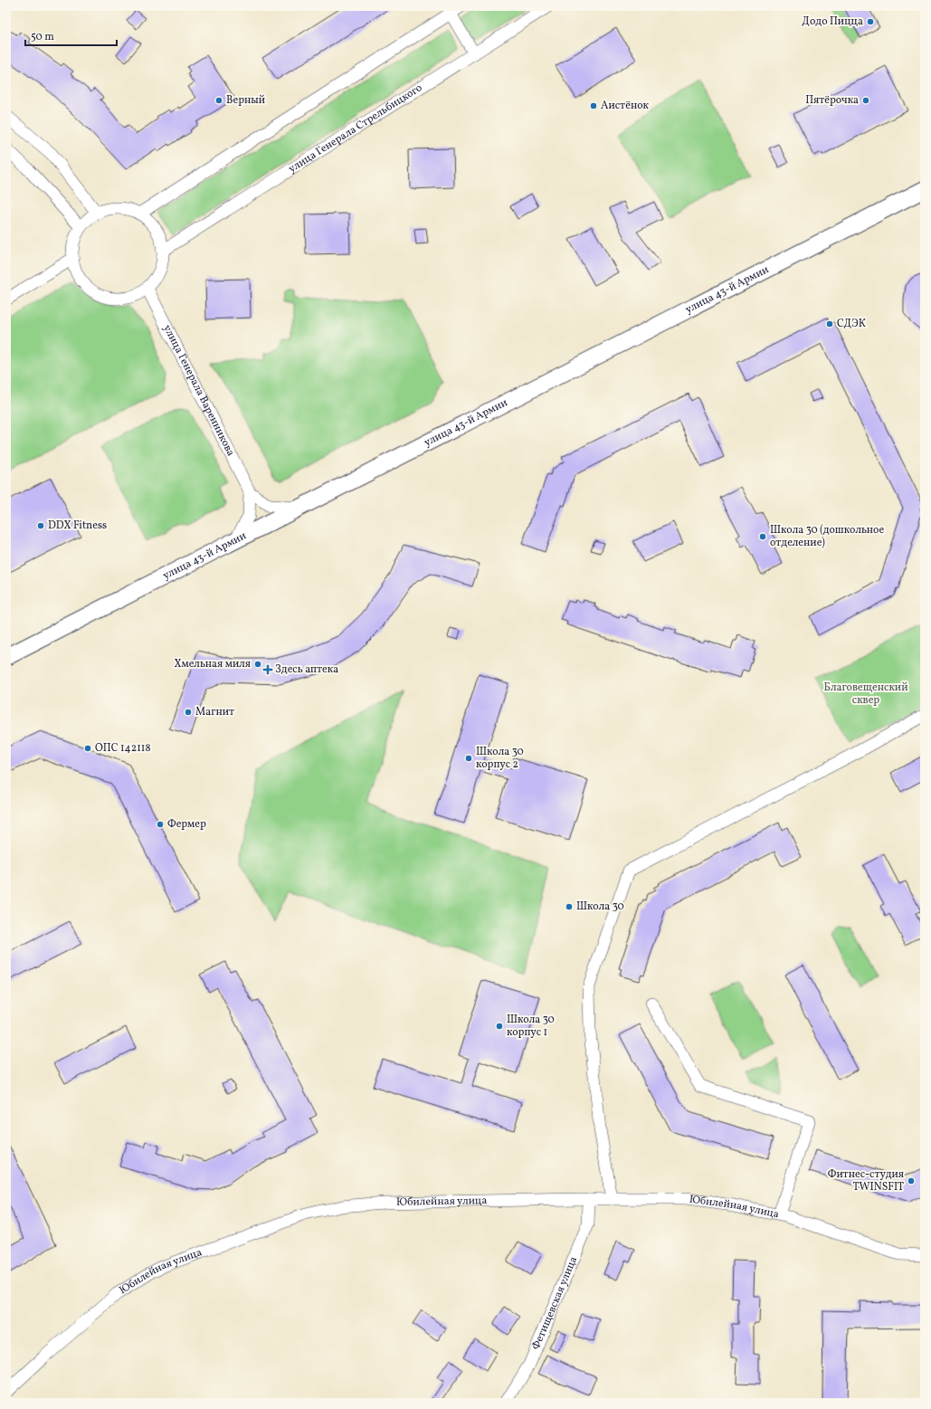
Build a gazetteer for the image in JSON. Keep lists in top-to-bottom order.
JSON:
{
  "streets": {
    "main road": ["улица 43-й Армии"],
    "street": [
      "улица Генерала Стрельбицкого",
      "улица Генерала Варенникова",
      "Юбилейная улица",
      "Фетищевская улица"
    ]
  },
  "crossings": [
    ["улица Генерала Стрельбицкого", "улица Генерала Варенникова"],
    ["улица 43-й Армии", "улица Генерала Варенникова"],
    ["Юбилейная улица", "Фетищевская улица"]
  ],
  "parks": ["Благовещенский сквер"],
  "places": {
    "other": [
      "Додо Пицца",
      "Верный",
      "Пятёрочка",
      "Аистёнок",
      "СДЭК",
      "DDX Fitness",
      "Школа 30 (дошкольное отделение)",
      "Хмельная миля",
      "Магнит",
      "ОПС 142118",
      "Школа 30 корпус 2",
      "Фермер",
      "Школа 30",
      "Школа 30 корпус 1",
      "Фитнес-студия TWINSFIT"
    ],
    "health": ["Здесь аптека"]
  },
  "scale_bar": "50 m"
}
